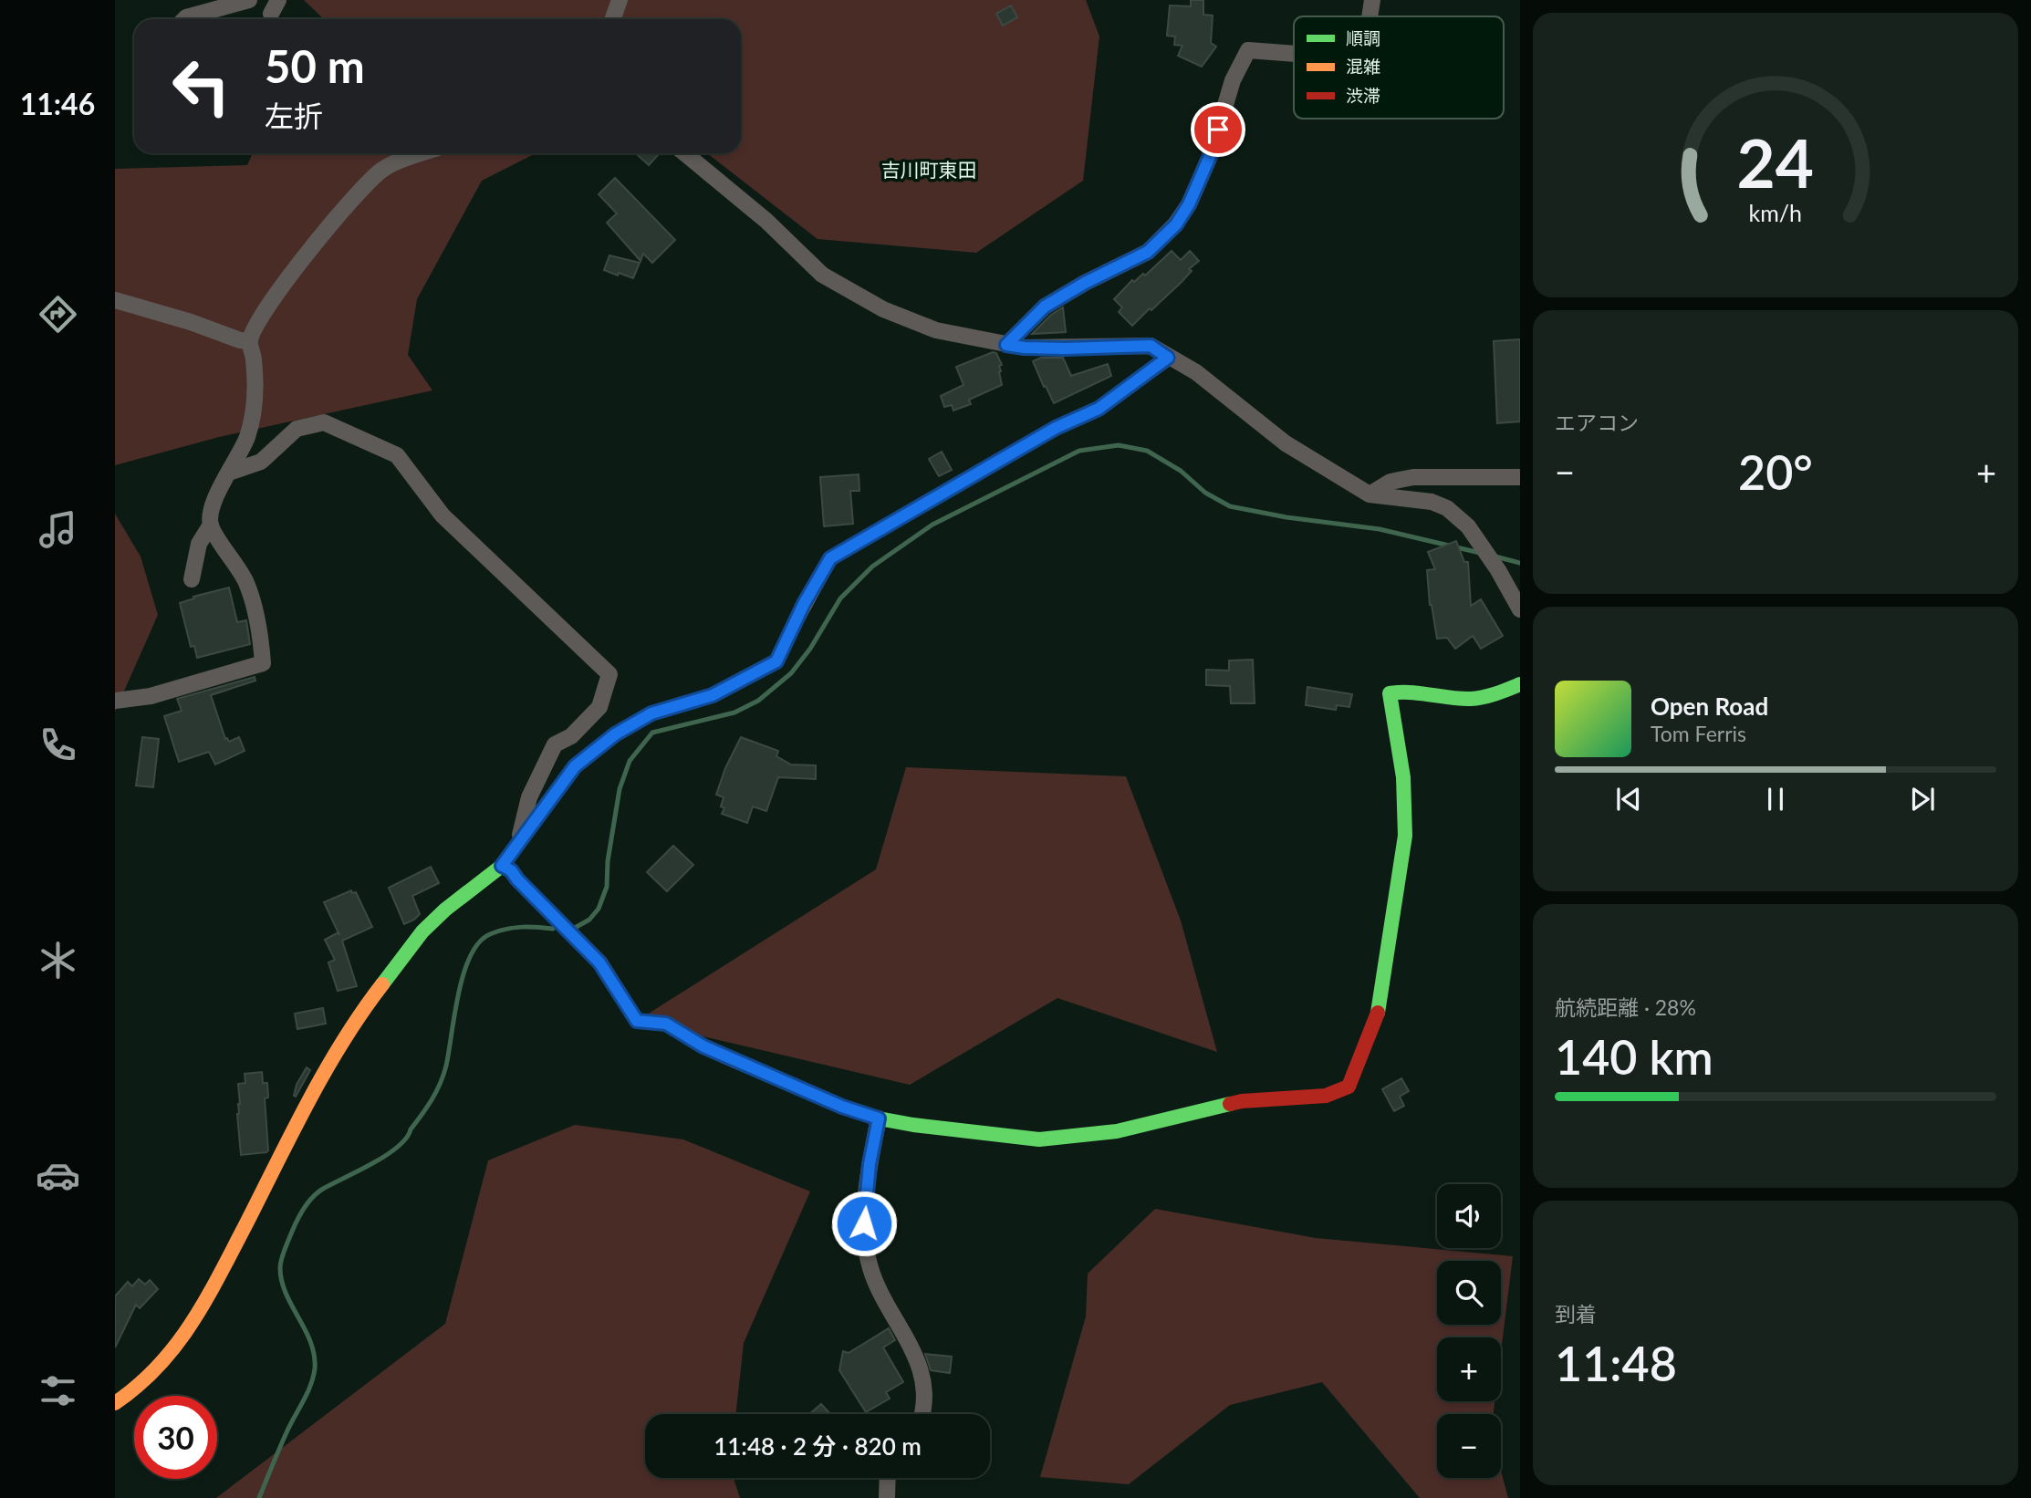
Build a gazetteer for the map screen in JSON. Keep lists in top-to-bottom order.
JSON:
{
  "districts": ["吉川町東田"],
  "legend": ["順調", "混雑", "渋滞"],
  "page": {
    "tabs": "11:46",
    "turn": ["50 m", "左折"],
    "tile": [
      "エアコン",
      ["航続距離 · 28%", "140 km"],
      ["到着", "11:48"]
    ],
    "heat": ["−", "20°", "+"],
    "song": ["Open Road", "Tom Ferris"],
    "map_buttons": ["+", "−"],
    "limit": "30",
    "trip": "11:48 · 2 分 · 820 m",
    "gauge": ["24", "km/h"]
  }
}
